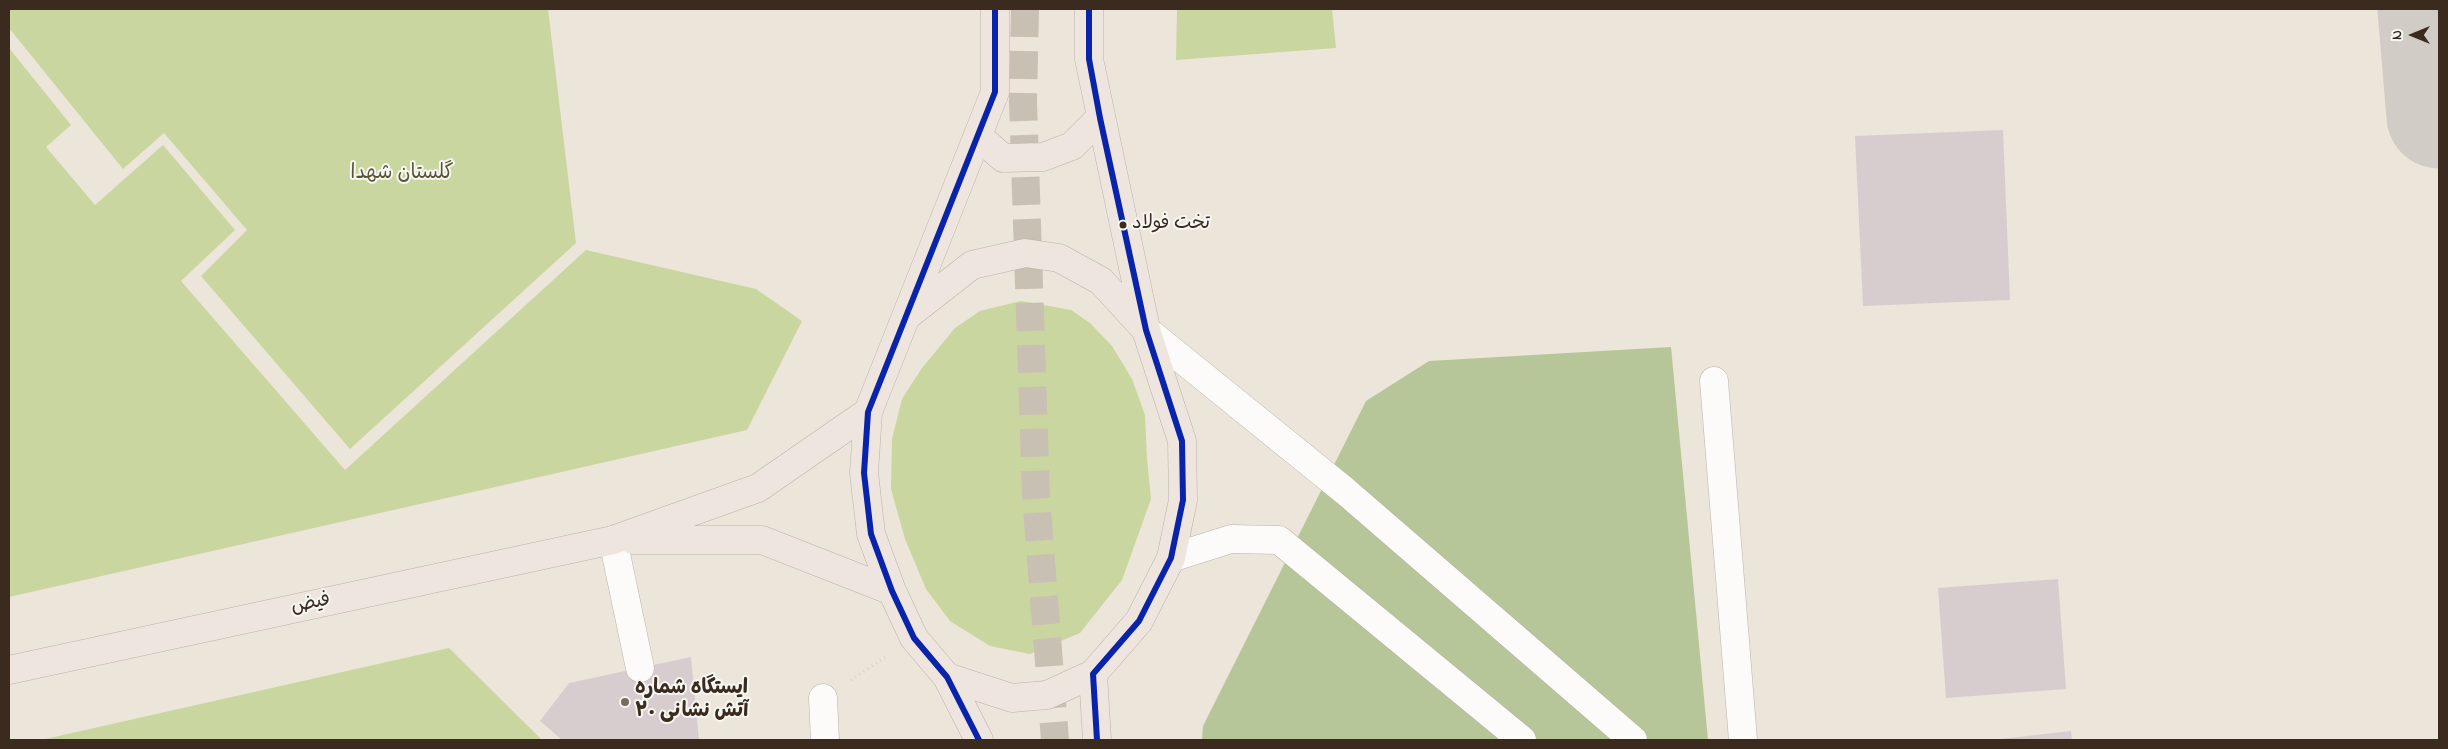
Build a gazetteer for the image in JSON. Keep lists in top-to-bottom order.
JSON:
{
  "streets": {
    "main road": ["فیض"]
  },
  "parks": ["گلستان شهدا"],
  "places": ["تخت فولاد", "ایستگاه شماره ۲۰ آتش نشانی"],
  "north": "left"
}
